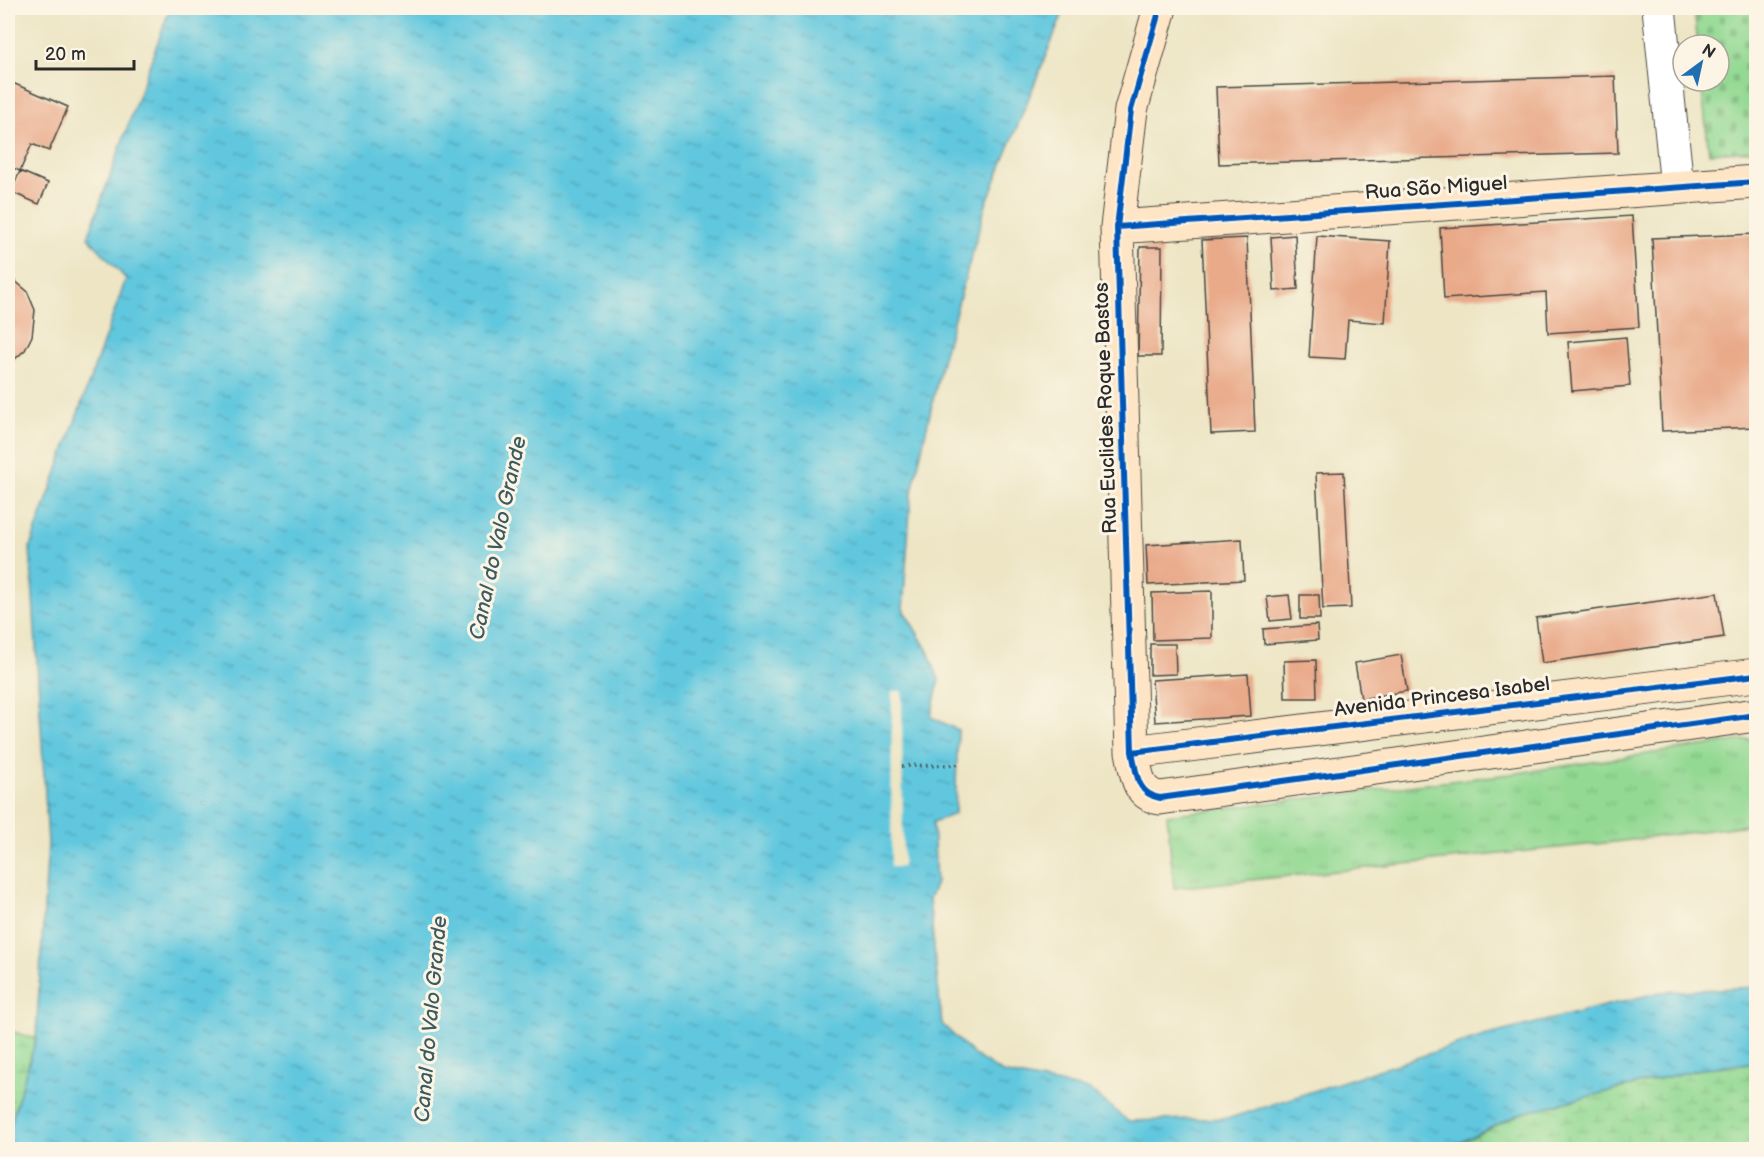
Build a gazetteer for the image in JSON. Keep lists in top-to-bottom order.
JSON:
{
  "streets": {
    "main road": ["Rua São Miguel", "Rua Euclides Roque Bastos", "Avenida Princesa Isabel"]
  },
  "crossings": [
    ["Rua São Miguel", "Rua Euclides Roque Bastos"],
    ["Rua Euclides Roque Bastos", "Avenida Princesa Isabel"]
  ],
  "water": ["Canal do Valo Grande"],
  "scale_bar": "20 m",
  "north": "top right"
}
